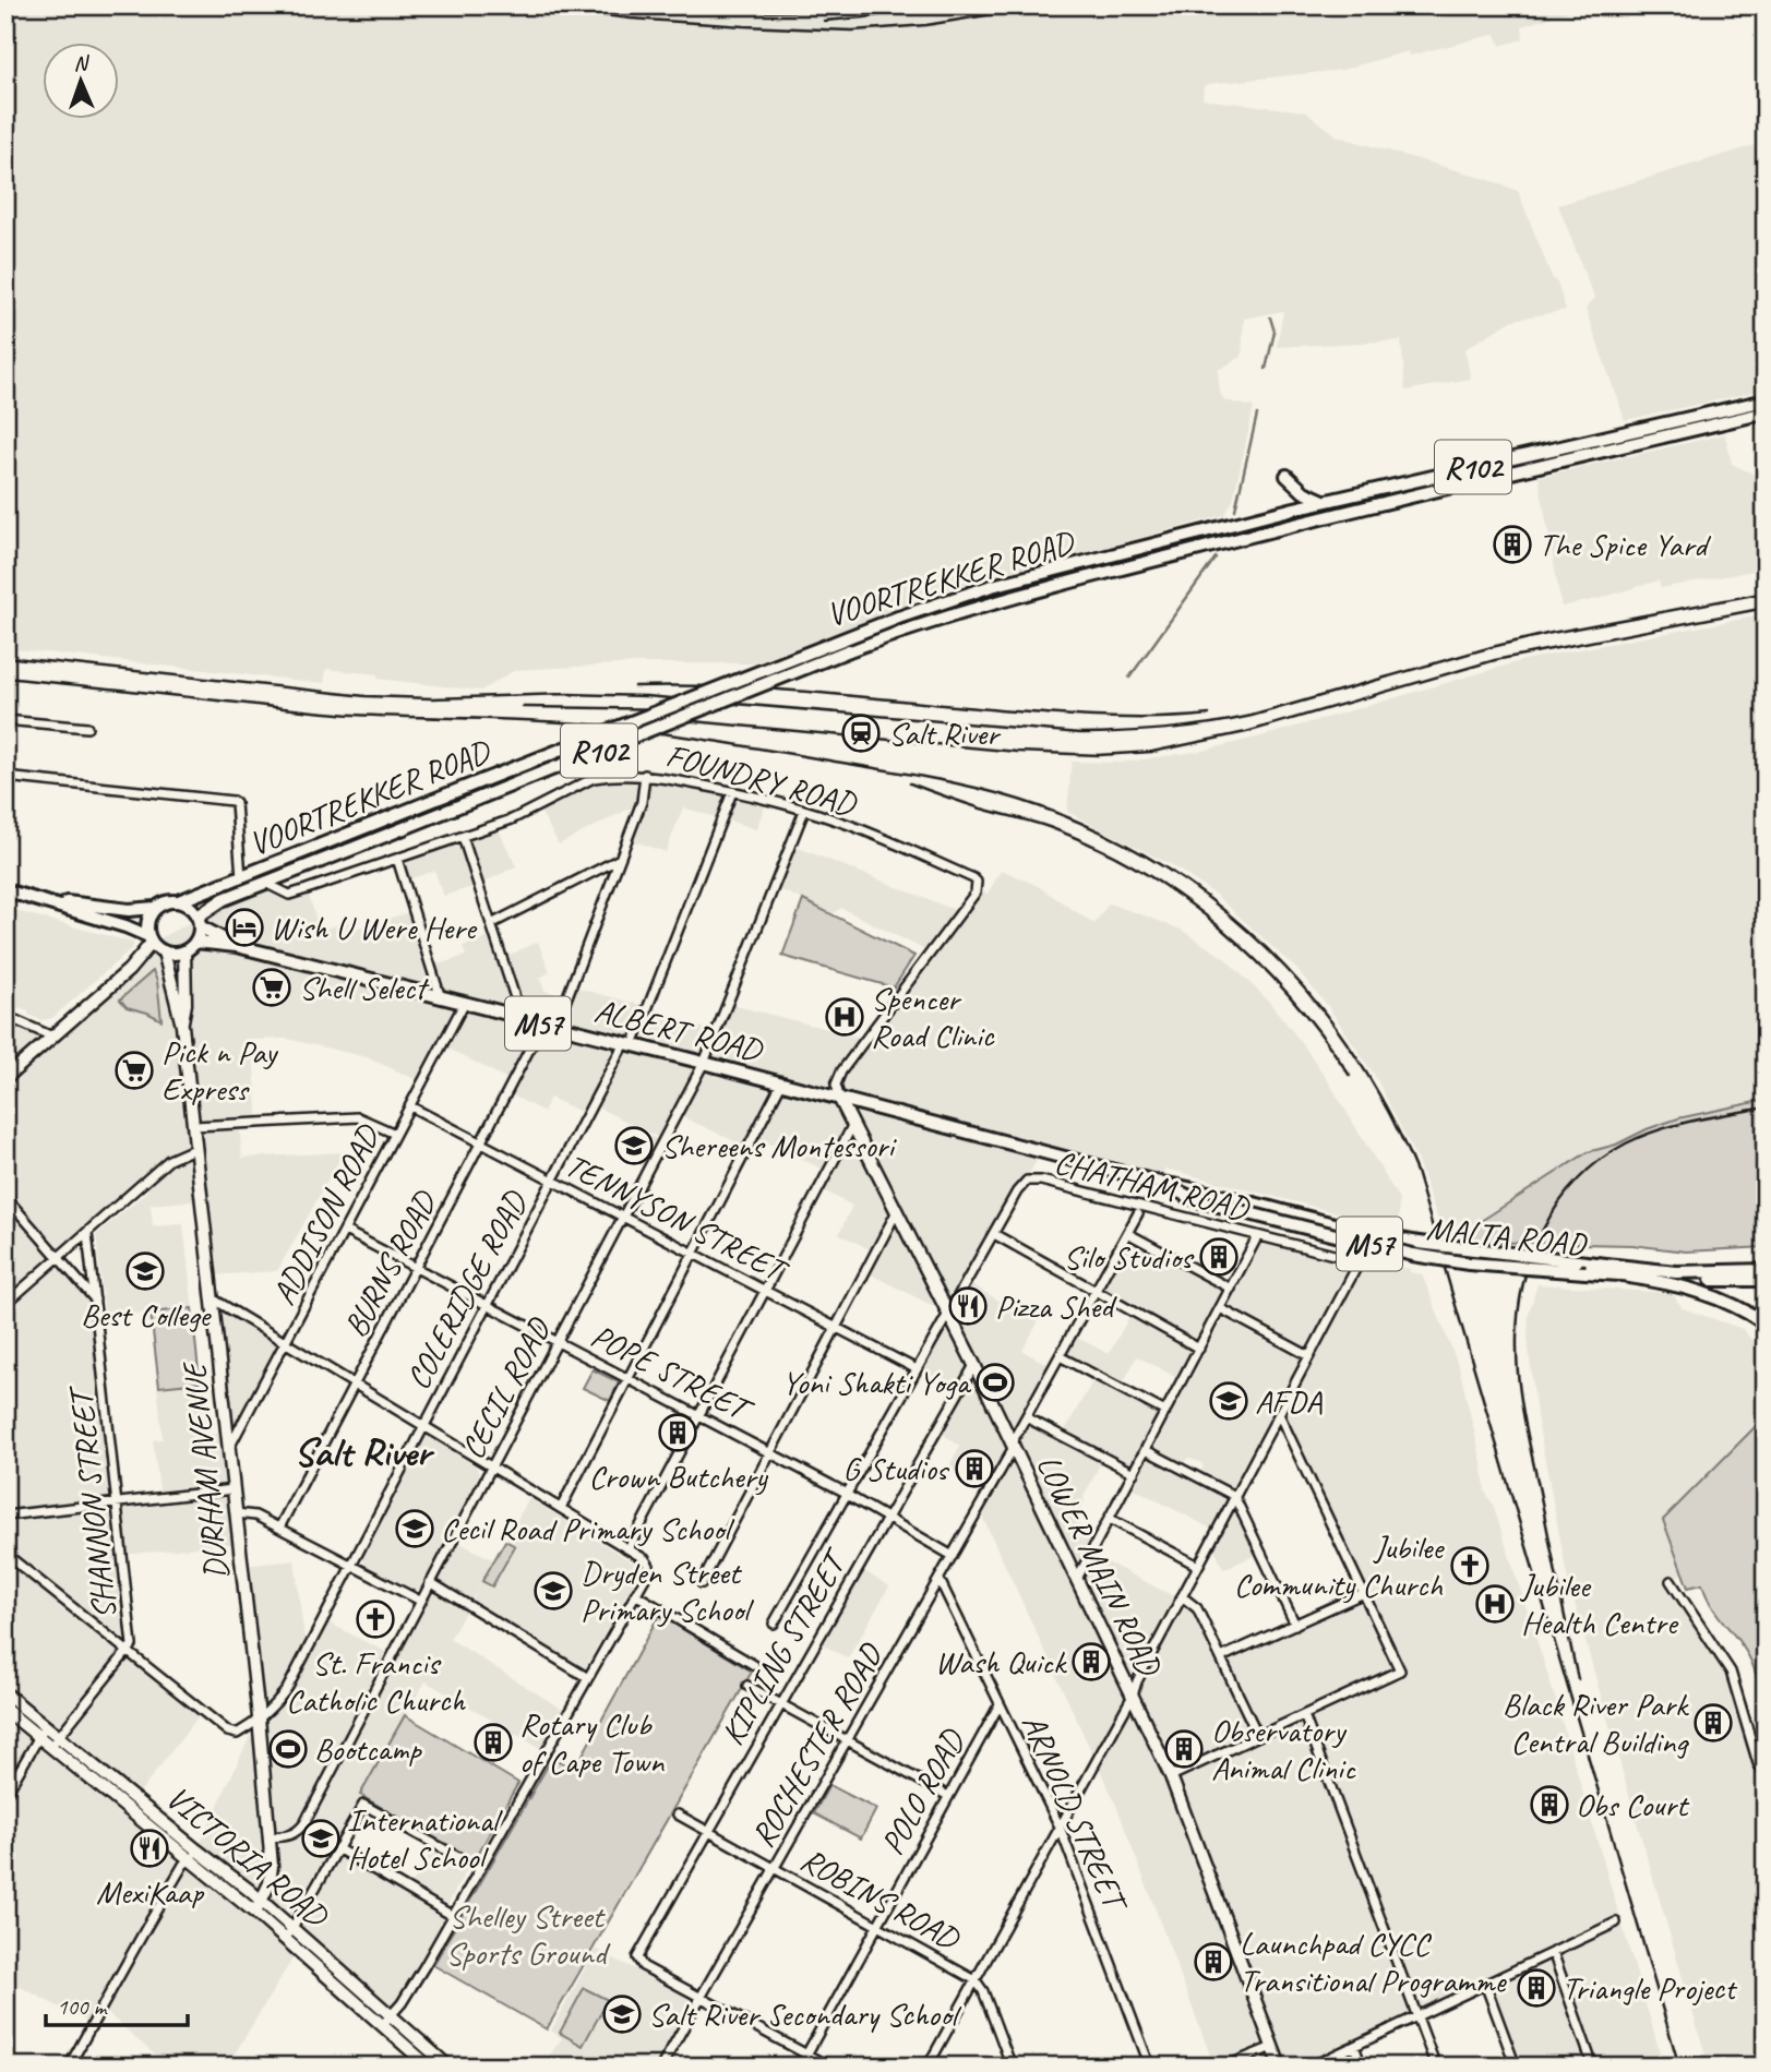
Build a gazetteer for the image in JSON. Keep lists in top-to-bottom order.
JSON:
{
  "streets": {
    "main road": [
      "R102",
      "VOORTREKKER ROAD",
      "M57",
      "ALBERT ROAD",
      "MALTA ROAD"
    ],
    "street": [
      "FOUNDRY ROAD",
      "CHATHAM ROAD",
      "ADDISON ROAD",
      "TENNYSON STREET",
      "BURNS ROAD",
      "COLERIDGE ROAD",
      "POPE STREET",
      "CECIL ROAD",
      "DURHAM AVENUE",
      "SHANNON STREET",
      "LOWER MAIN ROAD",
      "KIPLING STREET",
      "ROCHESTER ROAD",
      "POLO ROAD",
      "ARNOLD STREET",
      "VICTORIA ROAD",
      "ROBINS ROAD"
    ]
  },
  "crossings": [
    ["R102", "VOORTREKKER ROAD"],
    ["R102", "ALBERT ROAD"],
    ["R102", "DURHAM AVENUE"],
    ["VOORTREKKER ROAD", "FOUNDRY ROAD"],
    ["VOORTREKKER ROAD", "ALBERT ROAD"],
    ["VOORTREKKER ROAD", "DURHAM AVENUE"],
    ["FOUNDRY ROAD", "ALBERT ROAD"],
    ["FOUNDRY ROAD", "MALTA ROAD"],
    ["FOUNDRY ROAD", "COLERIDGE ROAD"],
    ["FOUNDRY ROAD", "CECIL ROAD"],
    ["FOUNDRY ROAD", "LOWER MAIN ROAD"],
    ["ALBERT ROAD", "ADDISON ROAD"],
    ["ALBERT ROAD", "MALTA ROAD"],
    ["ALBERT ROAD", "BURNS ROAD"],
    ["ALBERT ROAD", "COLERIDGE ROAD"],
    ["ALBERT ROAD", "CECIL ROAD"],
    ["ALBERT ROAD", "DURHAM AVENUE"],
    ["ALBERT ROAD", "LOWER MAIN ROAD"],
    ["CHATHAM ROAD", "TENNYSON STREET"],
    ["CHATHAM ROAD", "POPE STREET"],
    ["CHATHAM ROAD", "LOWER MAIN ROAD"],
    ["ADDISON ROAD", "TENNYSON STREET"],
    ["ADDISON ROAD", "POPE STREET"],
    ["ADDISON ROAD", "DURHAM AVENUE"],
    ["TENNYSON STREET", "BURNS ROAD"],
    ["TENNYSON STREET", "COLERIDGE ROAD"],
    ["TENNYSON STREET", "CECIL ROAD"],
    ["MALTA ROAD", "LOWER MAIN ROAD"],
    ["BURNS ROAD", "POPE STREET"],
    ["COLERIDGE ROAD", "POPE STREET"],
    ["COLERIDGE ROAD", "DURHAM AVENUE"],
    ["POPE STREET", "CECIL ROAD"],
    ["POPE STREET", "KIPLING STREET"],
    ["POPE STREET", "ROCHESTER ROAD"],
    ["CECIL ROAD", "DURHAM AVENUE"],
    ["DURHAM AVENUE", "VICTORIA ROAD"],
    ["SHANNON STREET", "VICTORIA ROAD"],
    ["LOWER MAIN ROAD", "KIPLING STREET"],
    ["LOWER MAIN ROAD", "ROCHESTER ROAD"],
    ["KIPLING STREET", "ROCHESTER ROAD"],
    ["KIPLING STREET", "ROBINS ROAD"],
    ["ROCHESTER ROAD", "ARNOLD STREET"],
    ["ROCHESTER ROAD", "ROBINS ROAD"],
    ["POLO ROAD", "ARNOLD STREET"],
    ["POLO ROAD", "ROBINS ROAD"]
  ],
  "districts": ["Salt River"],
  "parks": ["Shelley Street Sports Ground"],
  "places": {
    "building": [
      "The Spice Yard",
      "Silo Studios",
      "Crown Butchery",
      "G Studios",
      "Wash Quick",
      "Black River Park Central Building",
      "Rotary Club of Cape Town",
      "Observatory Animal Clinic",
      "Obs Court",
      "Launchpad CYCC Transitional Programme",
      "Triangle Project"
    ],
    "station": ["Salt River"],
    "hotel": ["Wish U Were Here"],
    "supermarket": ["Shell Select", "Pick n Pay Express"],
    "hospital": ["Spencer Road Clinic", "Jubilee Health Centre"],
    "school or university": [
      "Shereens Montessori",
      "Best College",
      "AFDA",
      "Cecil Road Primary School",
      "Dryden Street Primary School",
      "International Hotel School",
      "Salt River Secondary School"
    ],
    "restaurant": ["Pizza Shed", "MexiKaap"],
    "sports": ["Yoni Shakti Yoga", "Bootcamp"],
    "church": ["Jubilee Community Church", "St. Francis Catholic Church"]
  },
  "scale_bar": "100 m",
  "north": "top"
}
